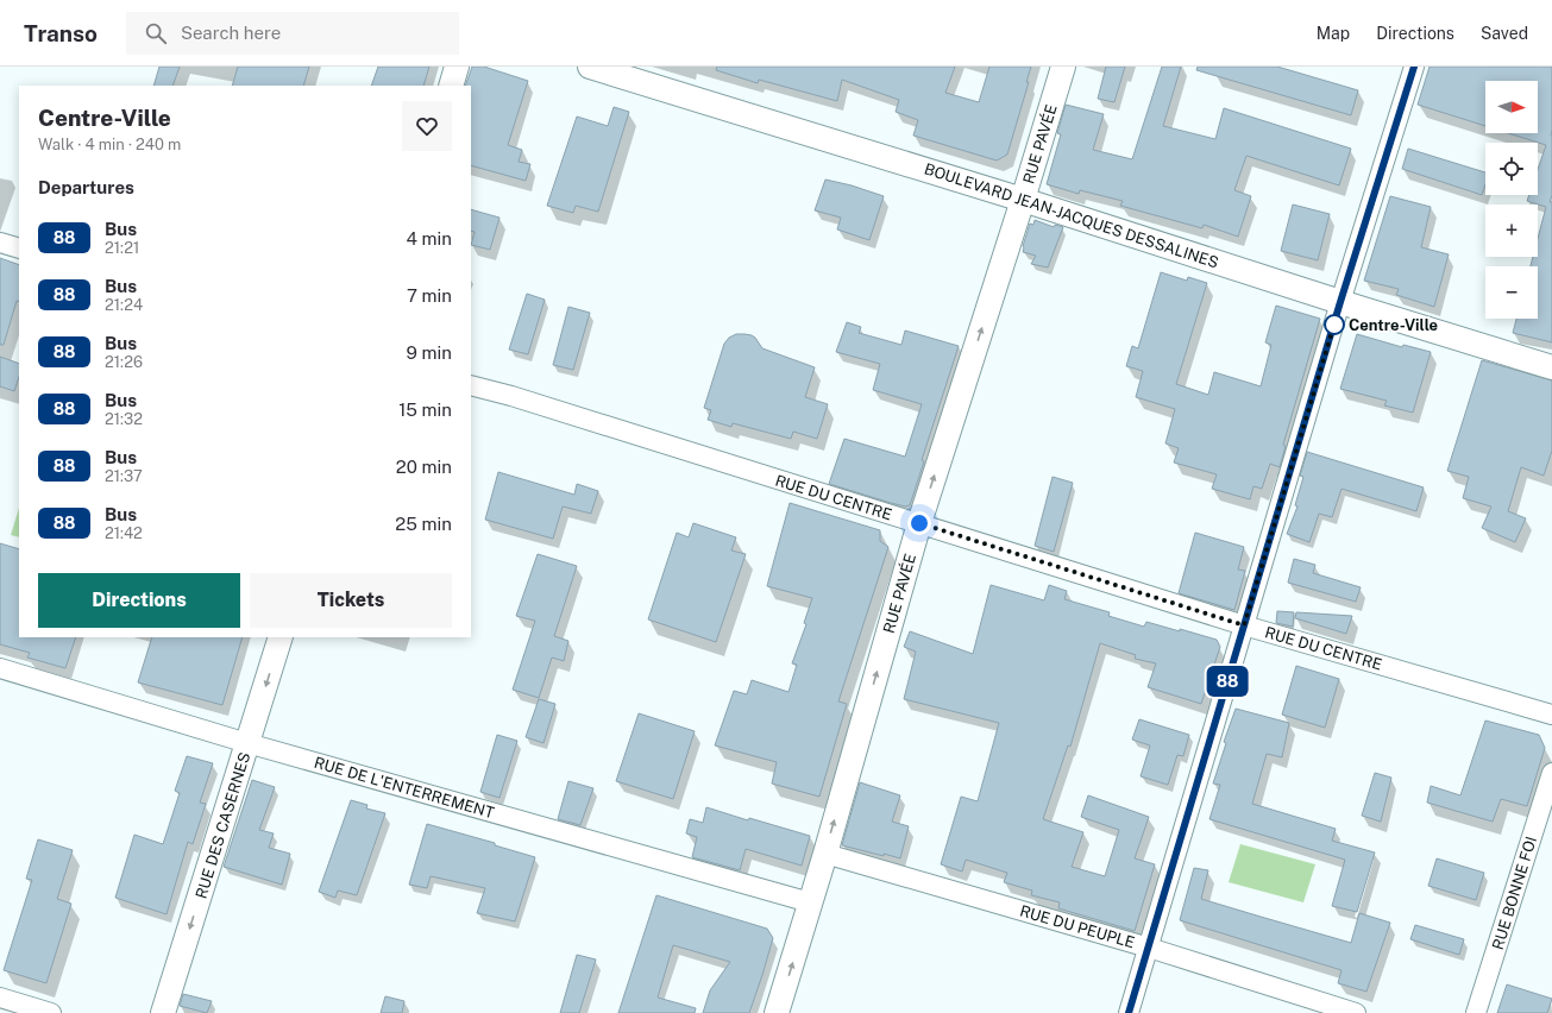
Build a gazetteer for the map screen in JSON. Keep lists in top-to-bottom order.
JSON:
{
  "streets": {
    "main road": ["RUE PAVÉE", "BOULEVARD JEAN-JACQUES DESSALINES", "RUE DES CASERNES"],
    "street": [
      "RUE DU CENTRE",
      "RUE DE L'ENTERREMENT",
      "RUE BONNE FOI",
      "RUE DU PEUPLE"
    ]
  },
  "crossings": [
    ["RUE PAVÉE", "BOULEVARD JEAN-JACQUES DESSALINES"],
    ["RUE PAVÉE", "RUE DU CENTRE"],
    ["RUE PAVÉE", "RUE DE L'ENTERREMENT"],
    ["RUE PAVÉE", "RUE DU PEUPLE"],
    ["RUE DE L'ENTERREMENT", "RUE DES CASERNES"]
  ],
  "one_way": ["RUE PAVÉE", "RUE DES CASERNES"],
  "places": ["Centre-Ville"],
  "lines": ["bus line 88"],
  "north": "right",
  "page": {
    "header": "Transo",
    "search": "Search here",
    "nav": ["Map", "Directions", "Saved"],
    "on_map": "88",
    "map_buttons": ["+", "−"],
    "heading": [
      ["Centre-Ville", "Walk · 4 min · 240 m"],
      "Departures"
    ],
    "list": [
      {
        "mark": "88",
        "name": "Bus",
        "note": "21:21",
        "value": "4 min"
      },
      {
        "mark": "88",
        "name": "Bus",
        "note": "21:24",
        "value": "7 min"
      },
      {
        "mark": "88",
        "name": "Bus",
        "note": "21:26",
        "value": "9 min"
      },
      {
        "mark": "88",
        "name": "Bus",
        "note": "21:32",
        "value": "15 min"
      },
      {
        "mark": "88",
        "name": "Bus",
        "note": "21:37",
        "value": "20 min"
      },
      {
        "mark": "88",
        "name": "Bus",
        "note": "21:42",
        "value": "25 min"
      }
    ],
    "buttons": ["Directions", "Tickets"]
  }
}
